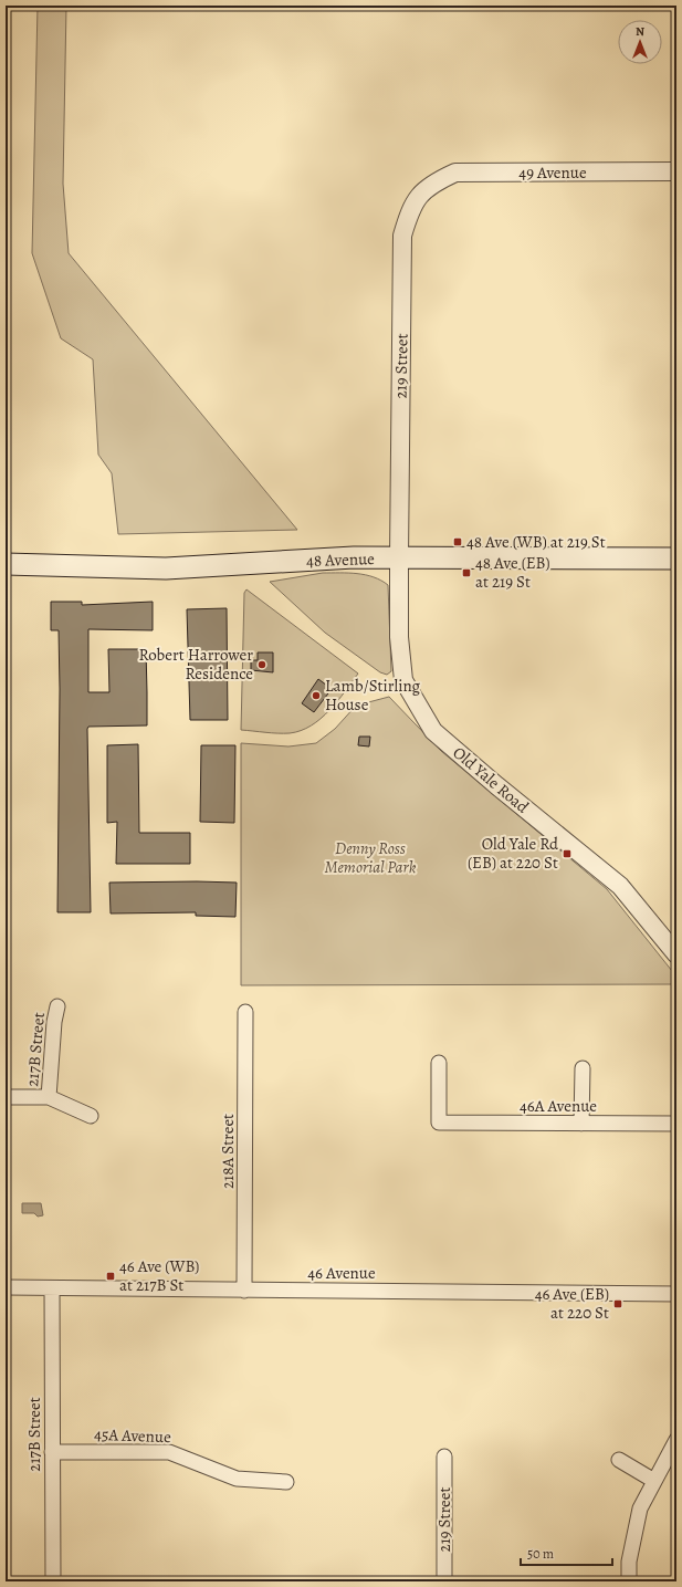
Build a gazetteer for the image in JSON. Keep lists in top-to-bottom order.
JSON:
{
  "streets": {
    "main road": ["48 Avenue"],
    "street": [
      "49 Avenue",
      "219 Street",
      "Old Yale Road",
      "217B Street",
      "46A Avenue",
      "218A Street",
      "46 Avenue",
      "45A Avenue"
    ]
  },
  "crossings": [
    ["49 Avenue", "219 Street"],
    ["219 Street", "48 Avenue"],
    ["219 Street", "Old Yale Road"],
    ["48 Avenue", "Old Yale Road"],
    ["217B Street", "46 Avenue"],
    ["217B Street", "45A Avenue"],
    ["218A Street", "46 Avenue"]
  ],
  "parks": ["Denny Ross Memorial Park"],
  "places": {
    "transit": [
      "48 Ave (WB) at 219 St",
      "48 Ave (EB) at 219 St",
      "Old Yale Rd (EB) at 220 St",
      "46 Ave (WB) at 217B St",
      "46 Ave (EB) at 220 St"
    ],
    "other": ["Robert Harrower Residence", "Lamb/Stirling House"]
  },
  "scale_bar": "50 m",
  "north": "top"
}
